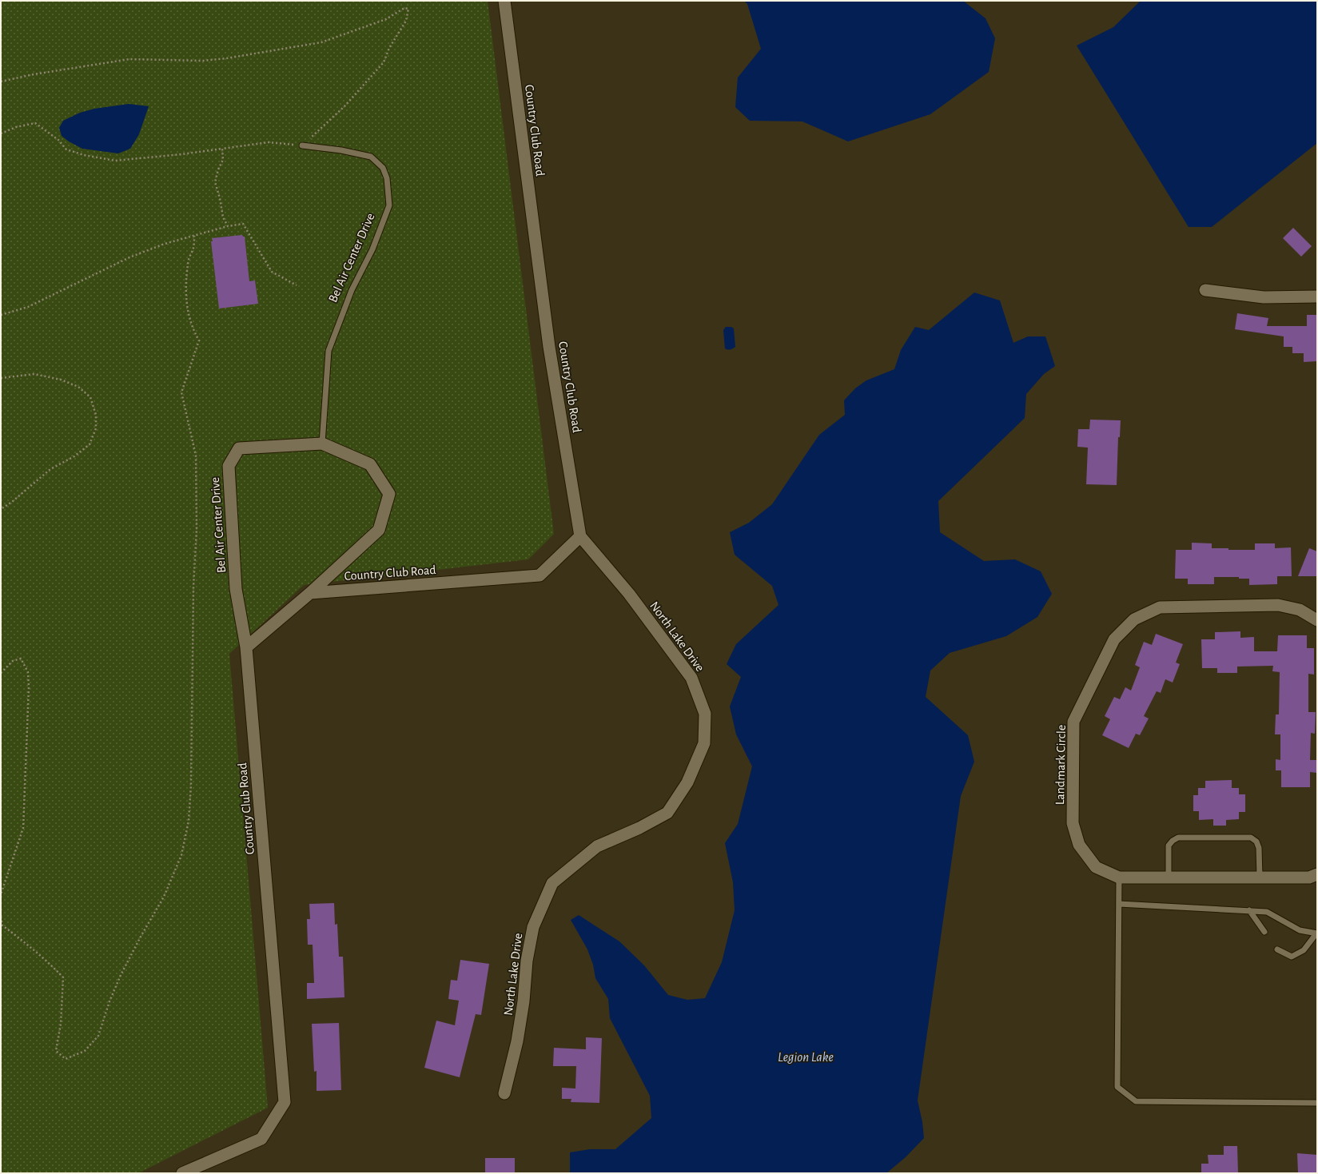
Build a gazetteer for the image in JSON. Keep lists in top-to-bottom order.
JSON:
{
  "streets": {
    "street": [
      "Country Club Road",
      "Bel Air Center Drive",
      "North Lake Drive",
      "Landmark Circle"
    ]
  },
  "crossings": [
    ["Country Club Road", "Bel Air Center Drive"],
    ["Country Club Road", "North Lake Drive"]
  ],
  "water": ["Legion Lake"]
}
